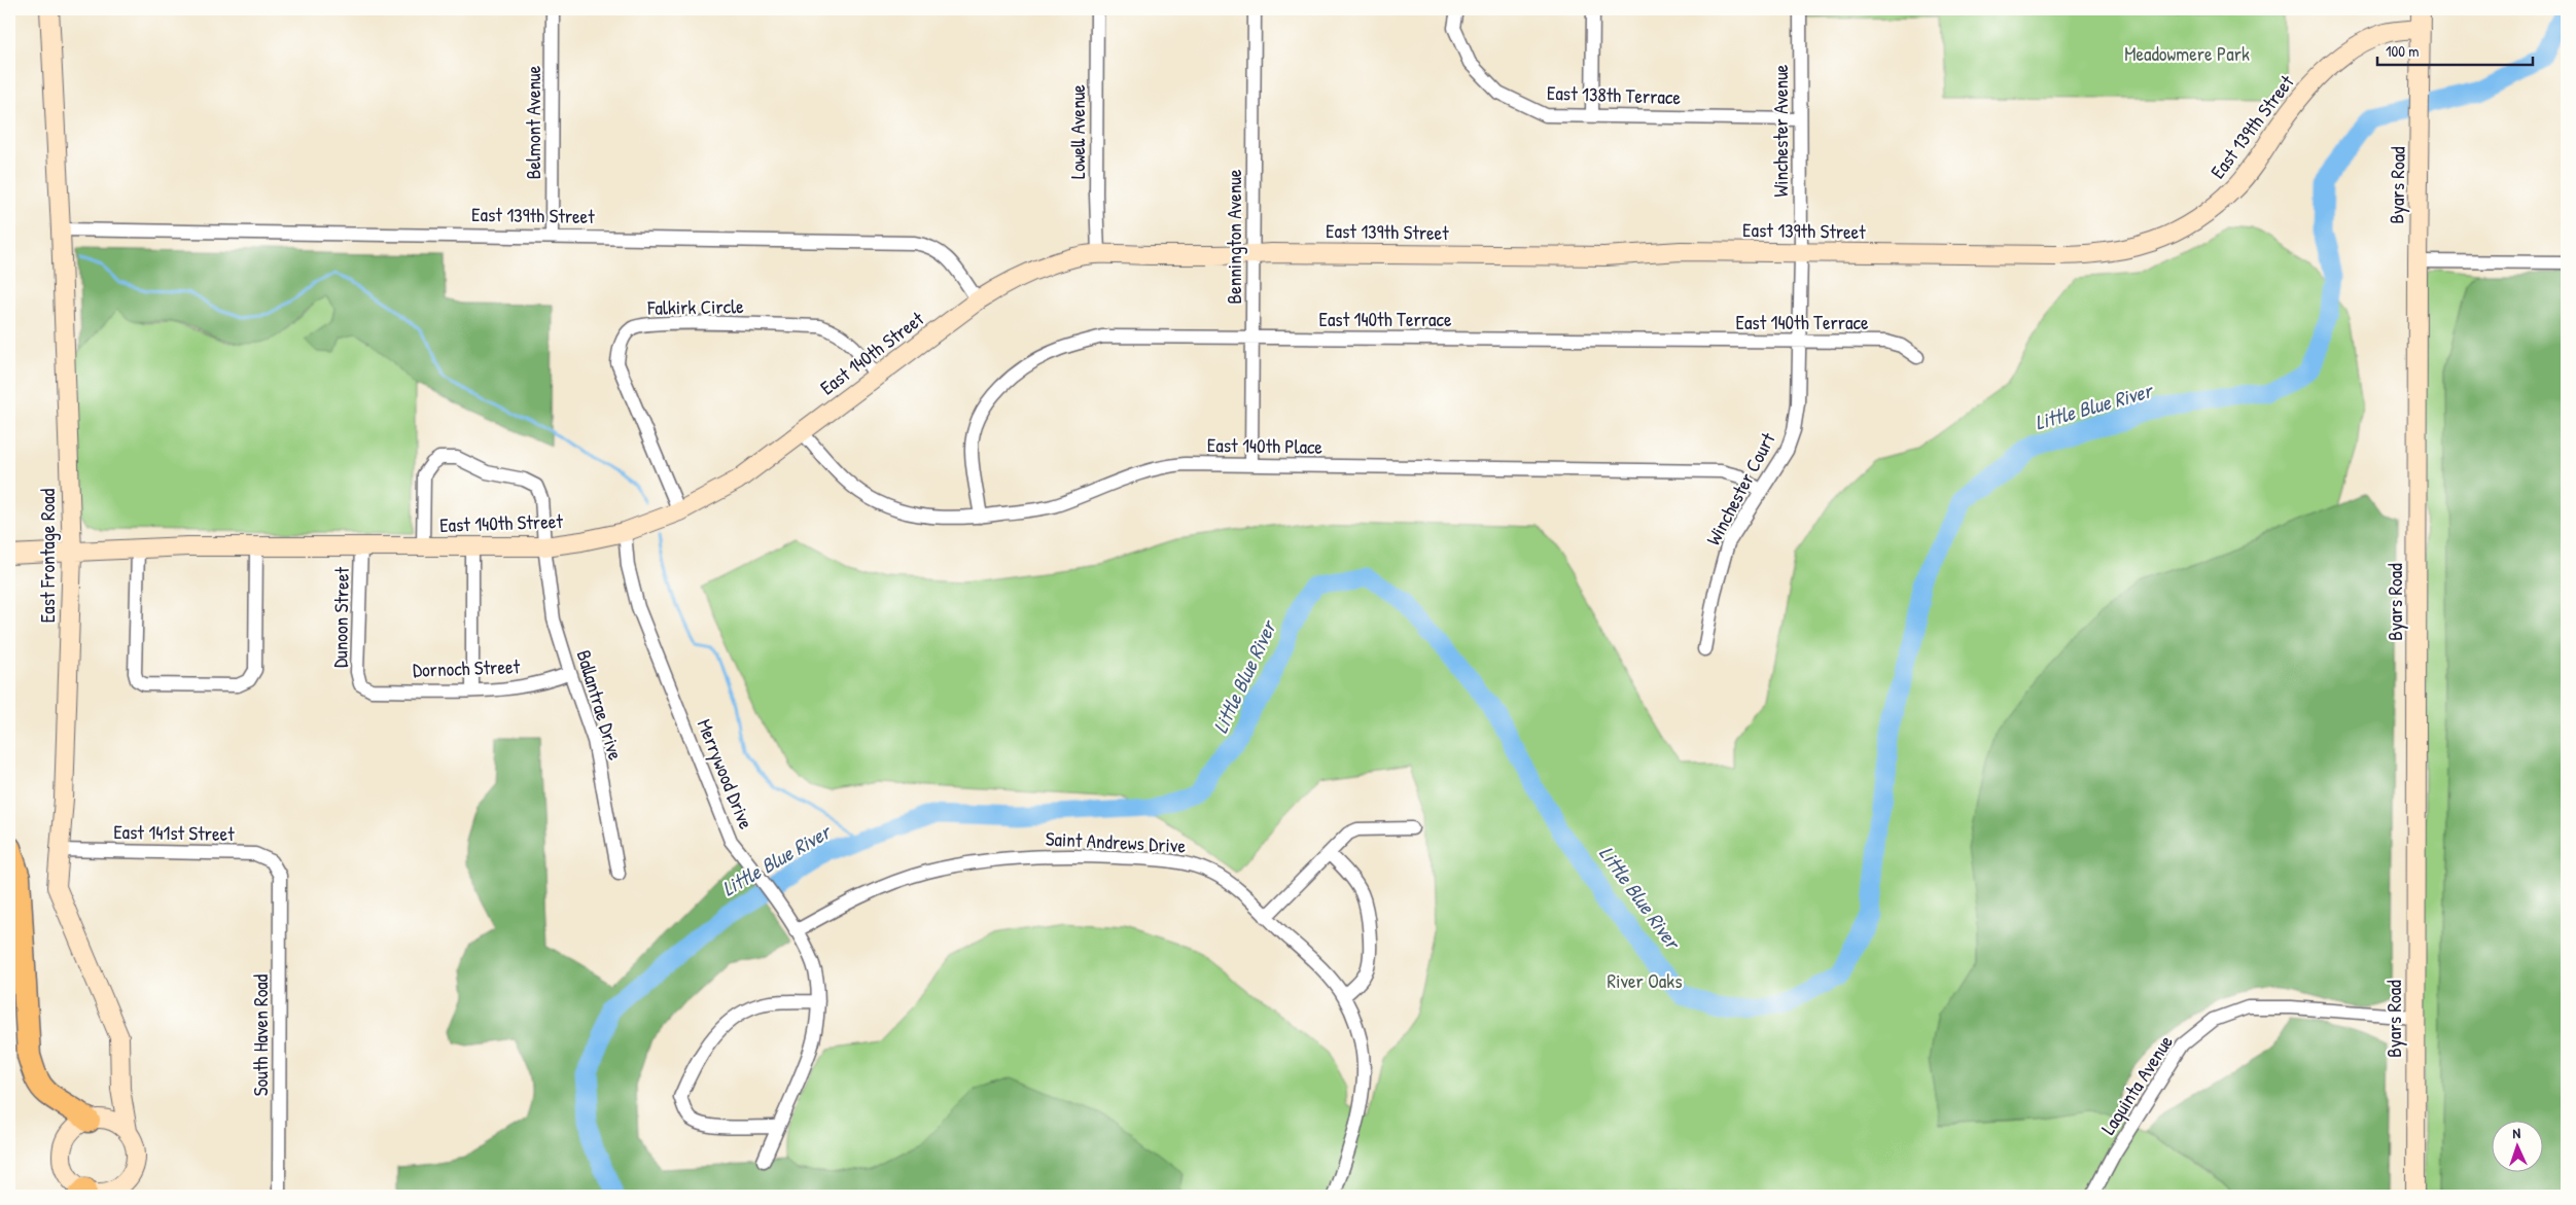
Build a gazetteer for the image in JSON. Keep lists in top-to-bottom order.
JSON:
{
  "streets": {
    "street": [
      "East 138th Terrace",
      "Belmont Avenue",
      "East 139th Street",
      "Winchester Avenue",
      "Lowell Avenue",
      "Byars Road",
      "Bennington Avenue",
      "Falkirk Circle",
      "East 140th Terrace",
      "East 140th Street",
      "East 140th Place",
      "Winchester Court",
      "East Frontage Road",
      "Dunoon Street",
      "Dornoch Street",
      "Ballantrae Drive",
      "Merrywood Drive",
      "East 141st Street",
      "Saint Andrews Drive",
      "South Haven Road",
      "Laquinta Avenue"
    ]
  },
  "crossings": [
    ["East 138th Terrace", "Winchester Avenue"],
    ["Belmont Avenue", "East 139th Street"],
    ["East 139th Street", "Winchester Avenue"],
    ["East 139th Street", "Lowell Avenue"],
    ["East 139th Street", "Byars Road"],
    ["East 139th Street", "Bennington Avenue"],
    ["East 139th Street", "East 140th Street"],
    ["East 139th Street", "Winchester Court"],
    ["East 139th Street", "East Frontage Road"],
    ["Winchester Avenue", "Winchester Court"],
    ["Lowell Avenue", "East 140th Street"],
    ["Byars Road", "Laquinta Avenue"],
    ["Bennington Avenue", "East 140th Terrace"],
    ["Bennington Avenue", "East 140th Place"],
    ["Falkirk Circle", "East 140th Street"],
    ["East 140th Terrace", "East 140th Place"],
    ["East 140th Terrace", "Winchester Court"],
    ["East 140th Street", "East 140th Place"],
    ["East 140th Street", "East Frontage Road"],
    ["East 140th Street", "Dunoon Street"],
    ["East 140th Street", "Ballantrae Drive"],
    ["East 140th Street", "Merrywood Drive"],
    ["East 140th Place", "Winchester Court"],
    ["East Frontage Road", "East 141st Street"],
    ["Dunoon Street", "Dornoch Street"],
    ["Dornoch Street", "Ballantrae Drive"],
    ["Merrywood Drive", "Saint Andrews Drive"],
    ["East 141st Street", "South Haven Road"]
  ],
  "water": ["Little Blue River"],
  "parks": ["Meadowmere Park", "River Oaks"],
  "scale_bar": "100 m",
  "north": "top"
}
